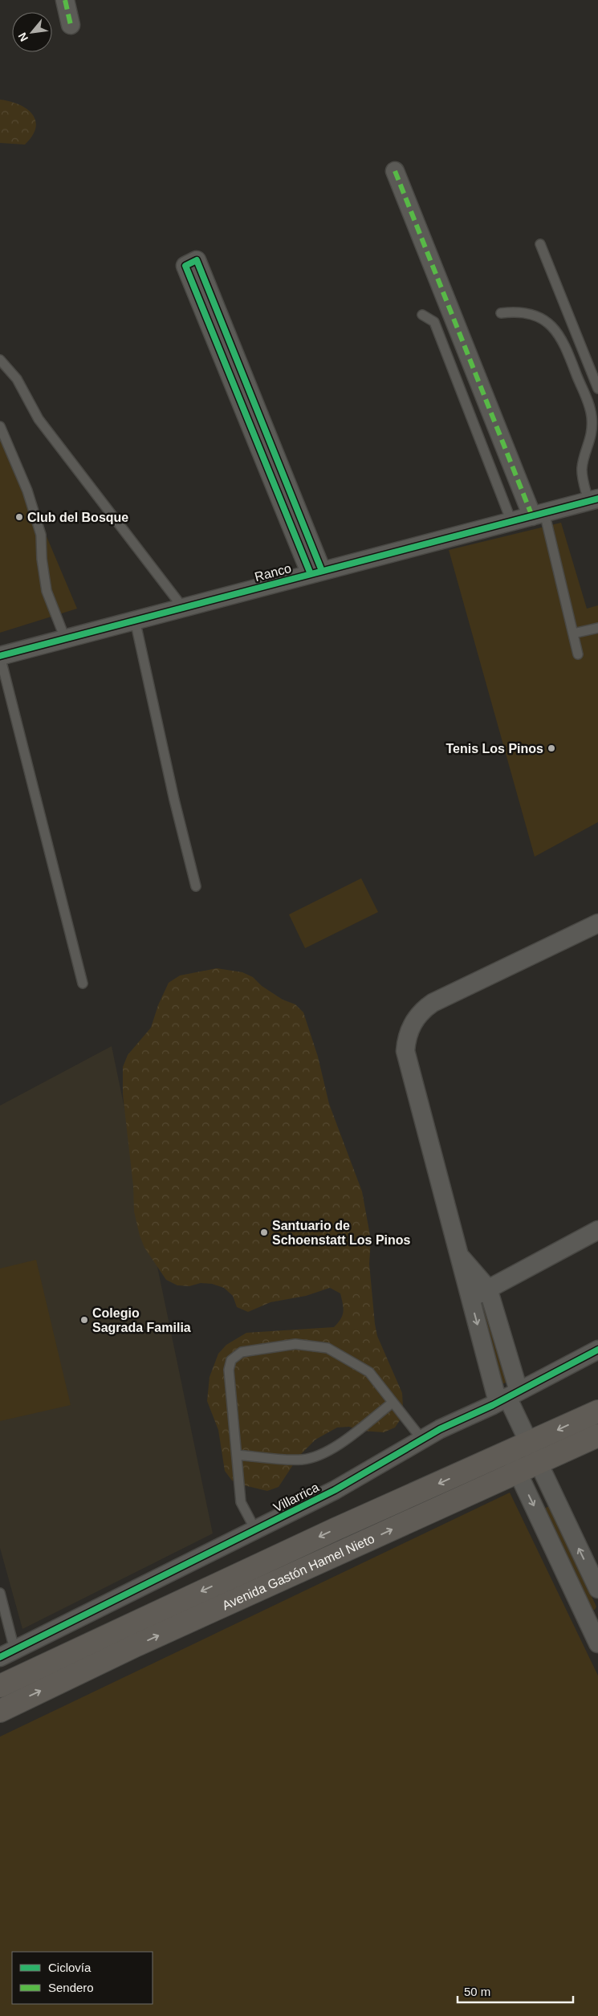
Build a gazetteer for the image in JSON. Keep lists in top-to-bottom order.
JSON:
{
  "streets": {
    "main road": ["Avenida Gastón Hamel Nieto"],
    "street": ["Ranco", "Villarrica"]
  },
  "places": [
    "Club del Bosque",
    "Tenis Los Pinos",
    "Santuario de Schoenstatt Los Pinos",
    "Colegio Sagrada Familia"
  ],
  "legend": ["Ciclovía", "Sendero"],
  "scale_bar": "50 m",
  "north": "bottom left"
}
